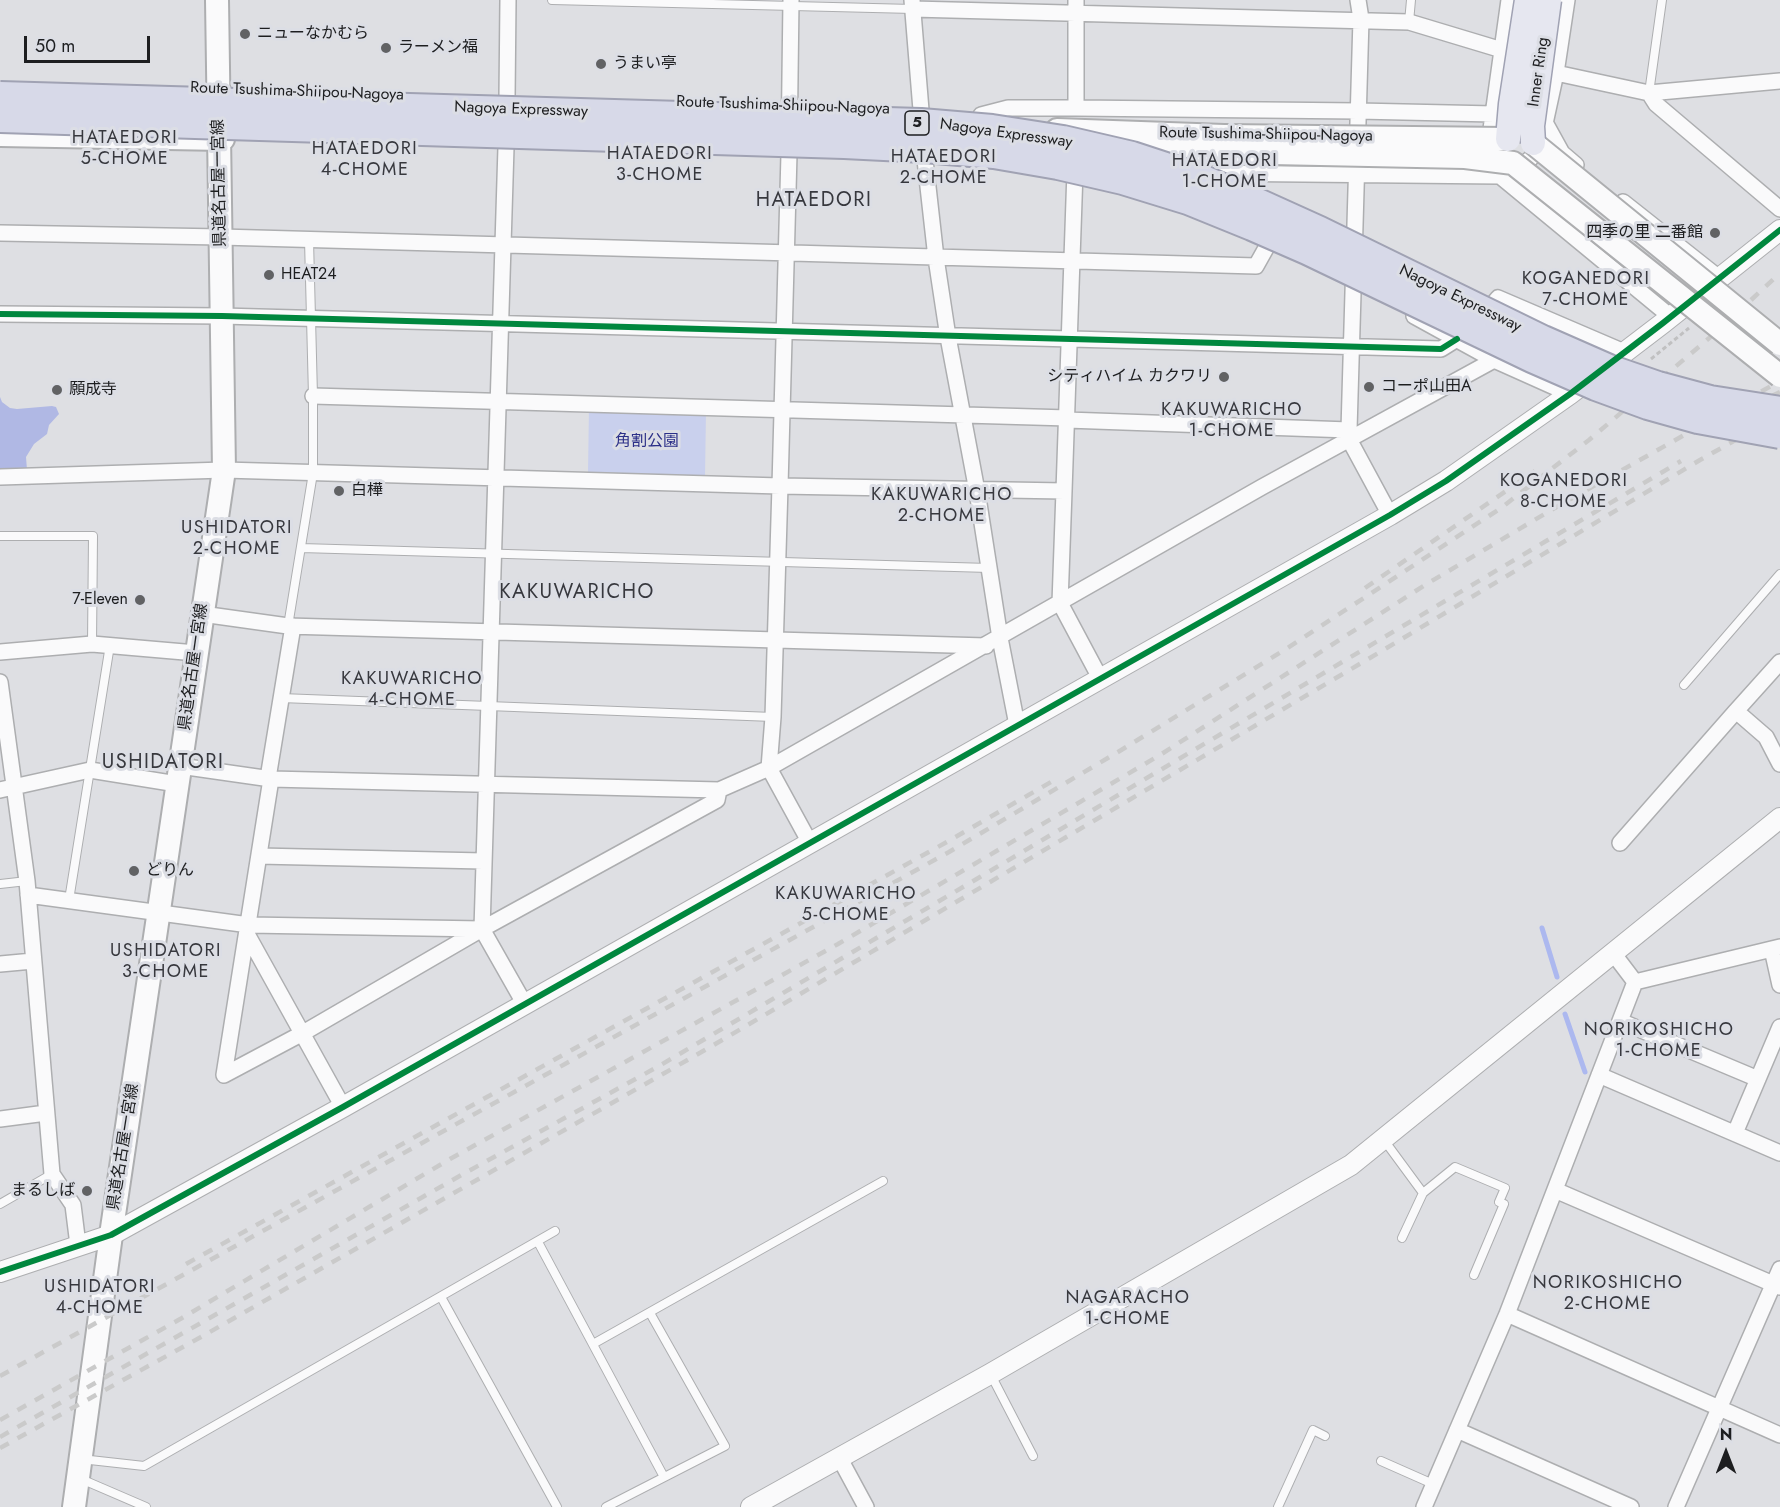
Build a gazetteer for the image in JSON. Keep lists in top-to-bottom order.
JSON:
{
  "streets": {
    "highway": ["Nagoya Expressway", "5"],
    "main road": ["Inner Ring", "Route Tsushima-Shiipou-Nagoya", "県道名古屋一宮線"]
  },
  "crossings": [
    ["Inner Ring", "Route Tsushima-Shiipou-Nagoya"],
    ["Route Tsushima-Shiipou-Nagoya", "県道名古屋一宮線"]
  ],
  "districts": [
    "HATAEDORI 5-CHOME",
    "HATAEDORI 4-CHOME",
    "HATAEDORI 3-CHOME",
    "HATAEDORI 2-CHOME",
    "HATAEDORI 1-CHOME",
    "HATAEDORI",
    "KOGANEDORI 7-CHOME",
    "KAKUWARICHO 1-CHOME",
    "KOGANEDORI 8-CHOME",
    "KAKUWARICHO 2-CHOME",
    "USHIDATORI 2-CHOME",
    "KAKUWARICHO",
    "KAKUWARICHO 4-CHOME",
    "USHIDATORI",
    "KAKUWARICHO 5-CHOME",
    "USHIDATORI 3-CHOME",
    "NORIKOSHICHO 1-CHOME",
    "NORIKOSHICHO 2-CHOME",
    "USHIDATORI 4-CHOME",
    "NAGARACHO 1-CHOME"
  ],
  "parks": ["角割公園"],
  "places": [
    "ニューなかむら",
    "ラーメン福",
    "うまい亭",
    "四季の里 二番館",
    "HEAT24",
    "シティハイム カクワリ",
    "コーポ山田A",
    "願成寺",
    "白樺",
    "7-Eleven",
    "どりん",
    "まるしば"
  ],
  "scale_bar": "50 m",
  "north": "top"
}
